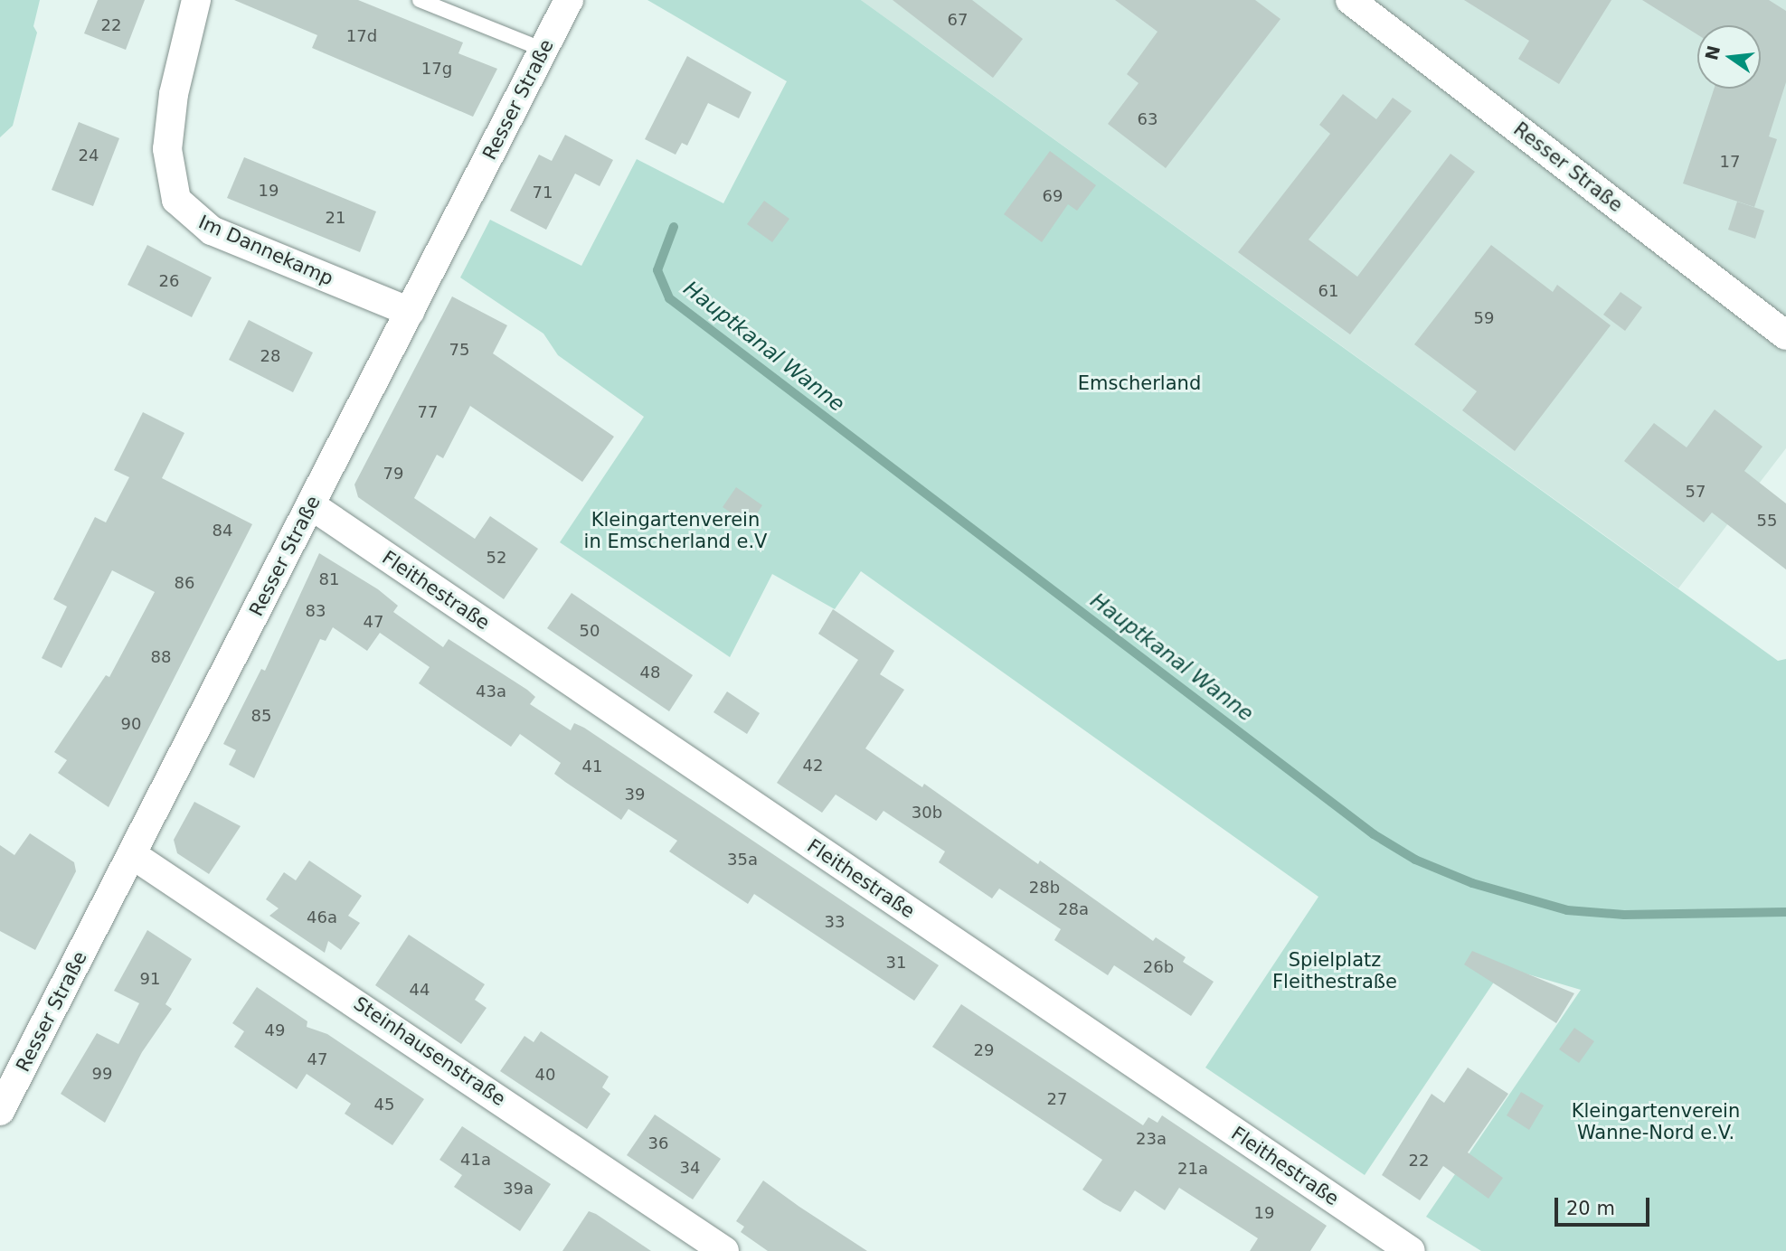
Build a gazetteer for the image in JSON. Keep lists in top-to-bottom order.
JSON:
{
  "streets": {
    "street": [
      "Resser Straße",
      "Im Dannekamp",
      "Fleithestraße",
      "Steinhausenstraße"
    ]
  },
  "crossings": [
    ["Resser Straße", "Im Dannekamp"],
    ["Resser Straße", "Fleithestraße"],
    ["Resser Straße", "Steinhausenstraße"]
  ],
  "water": ["Hauptkanal Wanne"],
  "parks": [
    "Emscherland",
    "Kleingartenverein in Emscherland e.V",
    "Spielplatz Fleithestraße",
    "Kleingartenverein Wanne-Nord e.V."
  ],
  "house_numbers": [
    "67",
    "22",
    "17d",
    "17g",
    "63",
    "24",
    "17",
    "19",
    "71",
    "69",
    "21",
    "26",
    "61",
    "59",
    "75",
    "28",
    "77",
    "79",
    "57",
    "55",
    "84",
    "52",
    "81",
    "86",
    "83",
    "47",
    "50",
    "88",
    "48",
    "43a",
    "85",
    "90",
    "42",
    "41",
    "39",
    "30b",
    "35a",
    "28b",
    "28a",
    "46a",
    "33",
    "31",
    "26b",
    "91",
    "44",
    "49",
    "29",
    "47",
    "99",
    "40",
    "27",
    "45",
    "23a",
    "36",
    "41a",
    "22",
    "34",
    "21a",
    "39a",
    "19"
  ],
  "scale_bar": "20 m",
  "north": "left"
}
